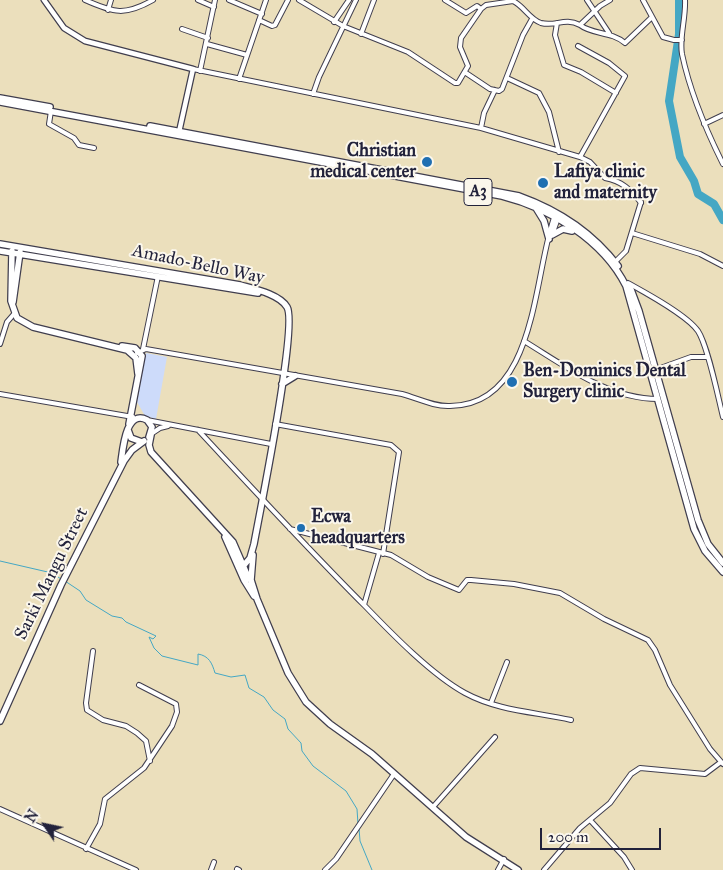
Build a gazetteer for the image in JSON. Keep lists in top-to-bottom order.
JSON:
{
  "streets": {
    "main road": ["A3", "Amado-Bello Way", "Sarki Mangu Street"]
  },
  "places": [
    "Christian medical center",
    "Lafiya clinic and maternity",
    "Ben-Dominics Dental Surgery clinic",
    "Ecwa headquarters"
  ],
  "scale_bar": "200 m",
  "north": "top left"
}
